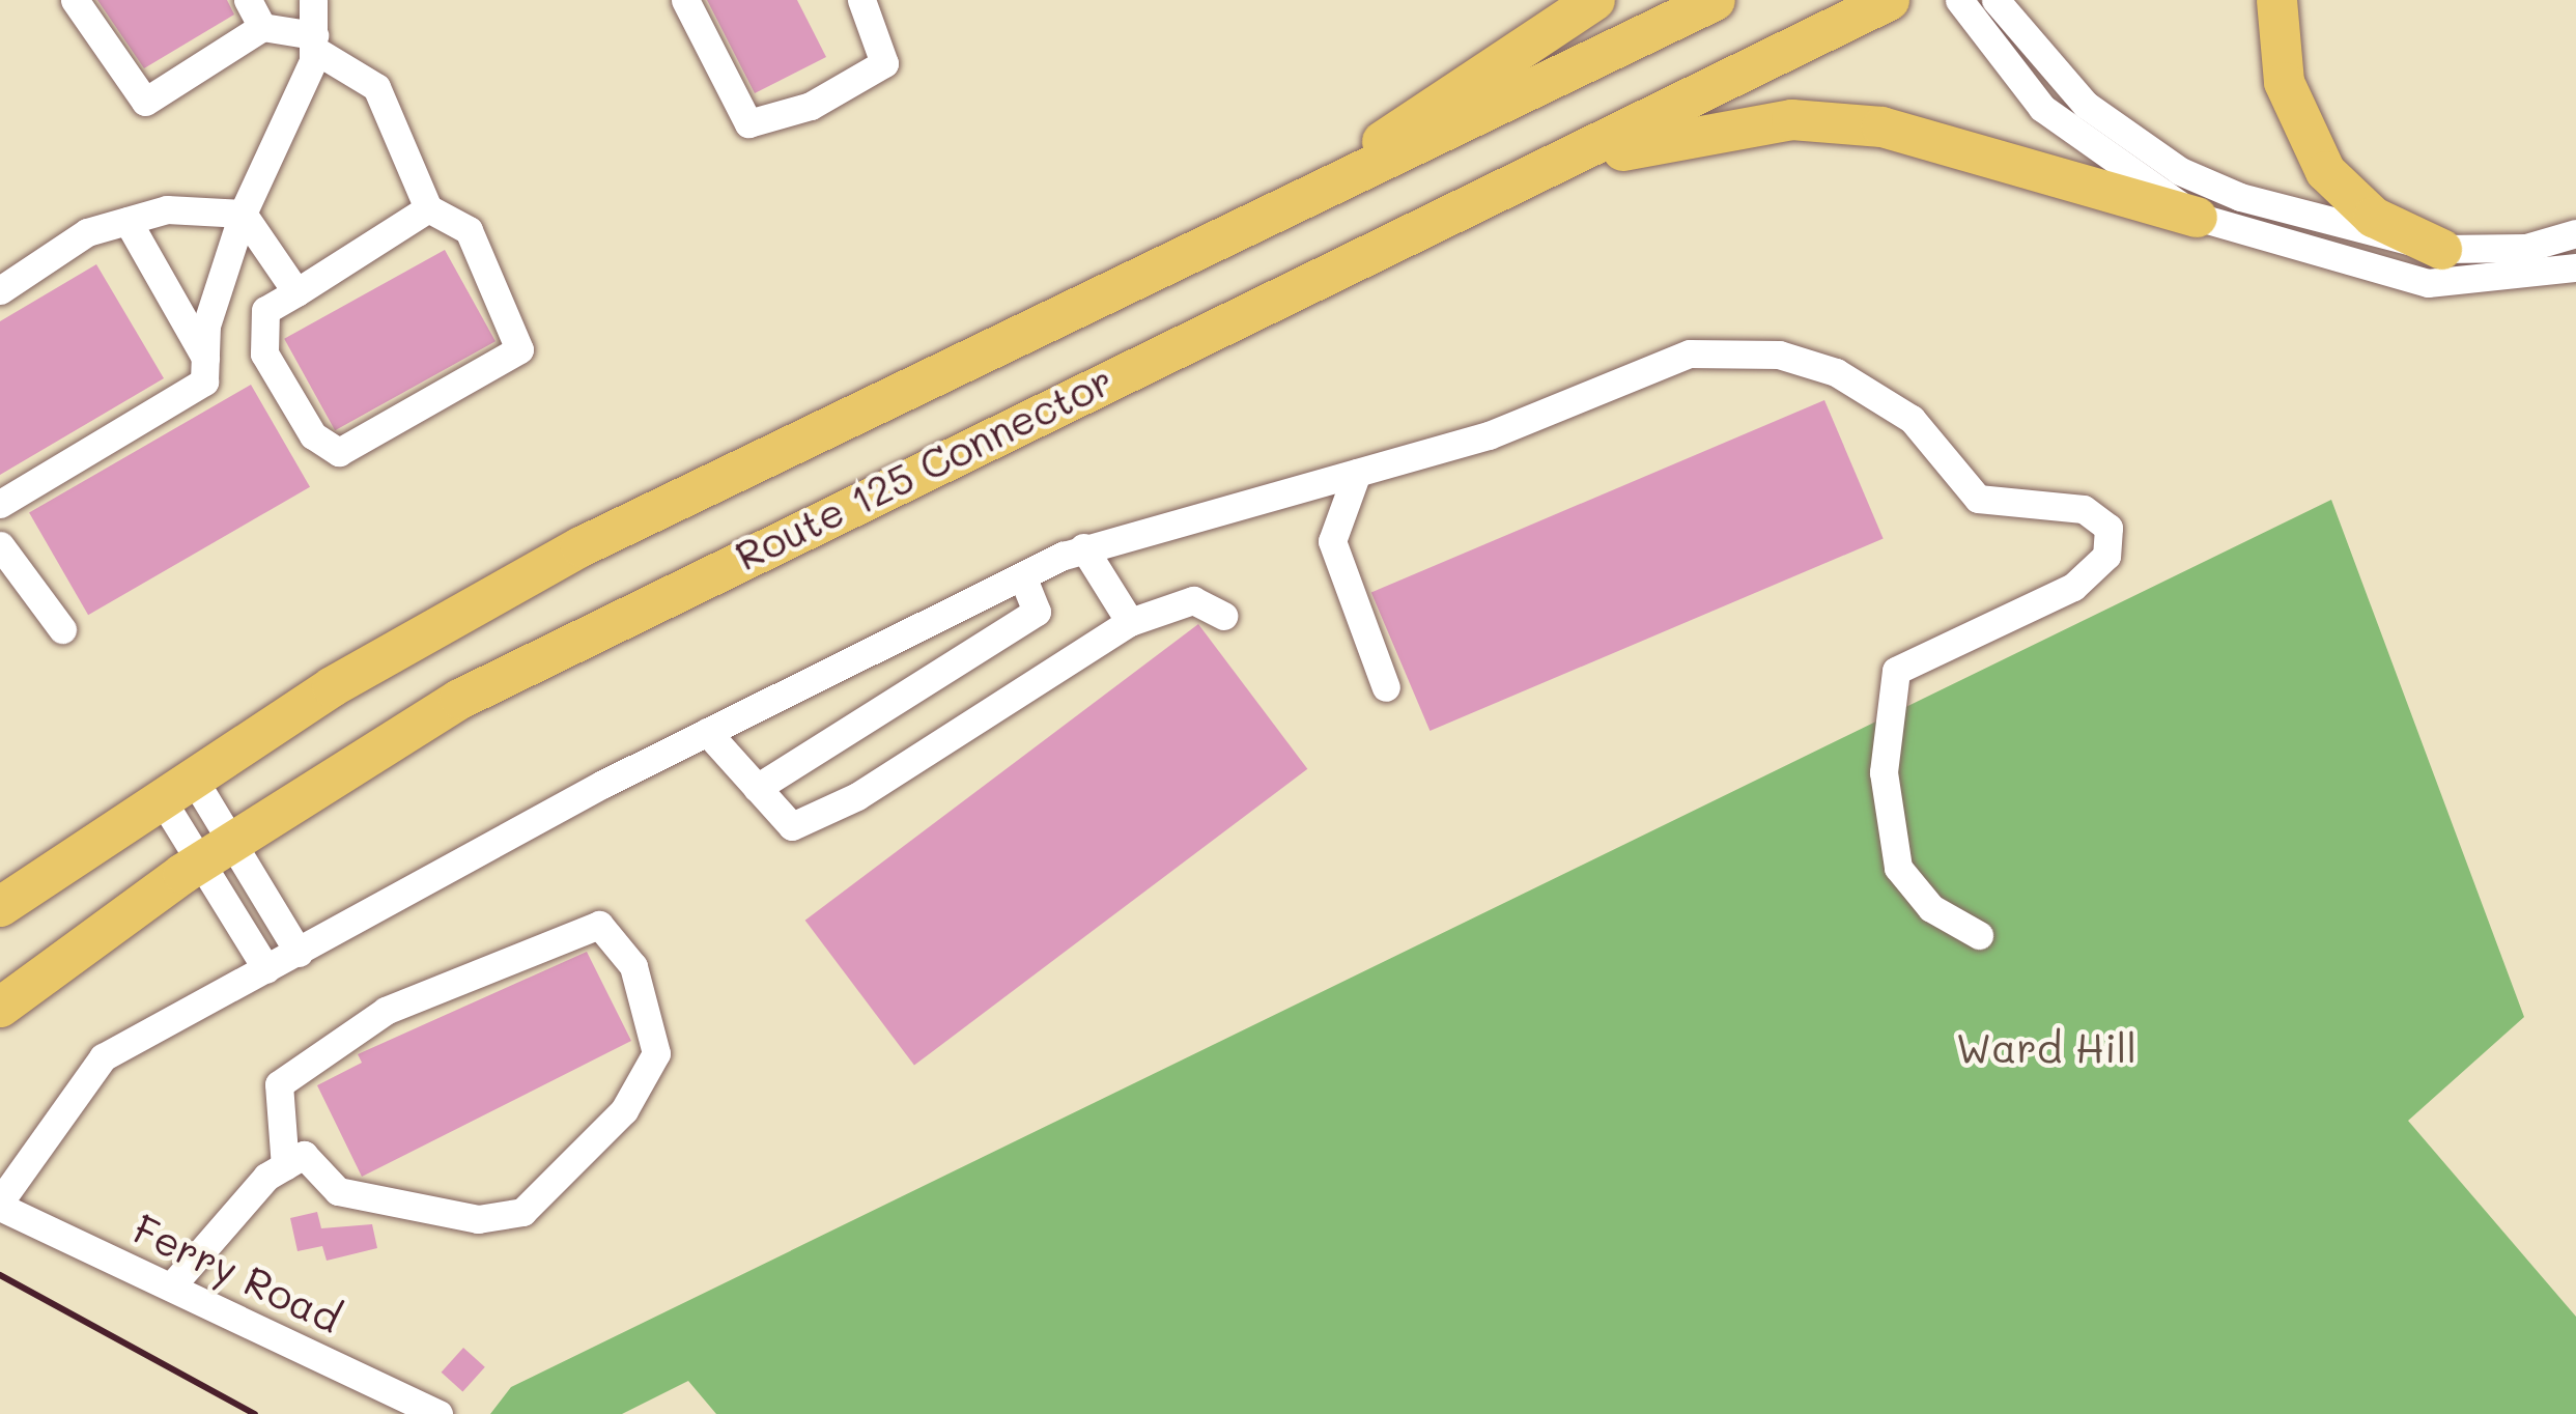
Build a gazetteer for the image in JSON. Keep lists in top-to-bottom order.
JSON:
{
  "streets": {
    "highway": ["Route 125 Connector"],
    "street": ["Ferry Road"]
  },
  "parks": ["Ward Hill"]
}
